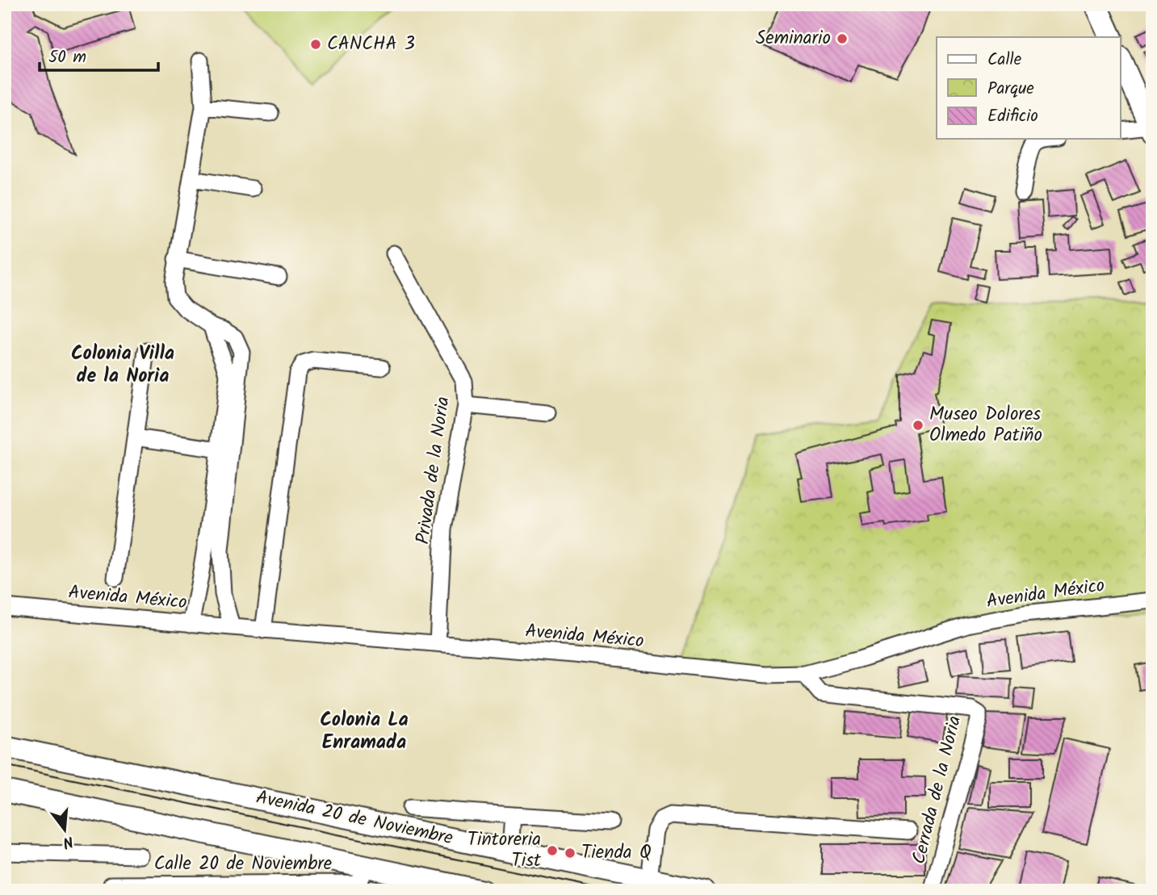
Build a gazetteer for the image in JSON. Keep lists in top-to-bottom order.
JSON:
{
  "streets": {
    "main road": ["Avenida 20 de Noviembre"],
    "street": [
      "Privada de la Noria",
      "Avenida México",
      "Cerrada de la Noria",
      "Calle 20 de Noviembre"
    ]
  },
  "crossings": [
    ["Privada de la Noria", "Avenida México"],
    ["Avenida México", "Cerrada de la Noria"]
  ],
  "districts": ["Colonia Villa de la Noria", "Colonia La Enramada"],
  "places": [
    "Seminario",
    "CANCHA 3",
    "Museo Dolores Olmedo Patiño",
    "Tintoreria Tist",
    "Tienda Q"
  ],
  "legend": ["Calle", "Parque", "Edificio"],
  "scale_bar": "50 m",
  "north": "bottom"
}
